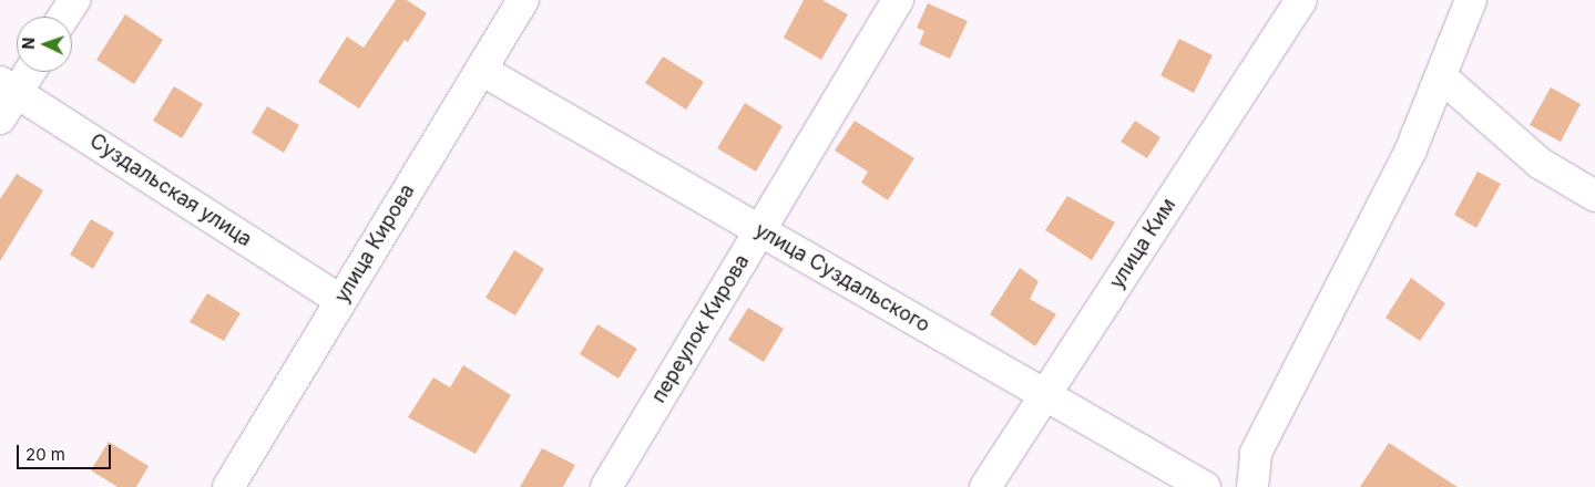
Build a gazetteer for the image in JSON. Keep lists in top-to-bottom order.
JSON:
{
  "streets": {
    "street": [
      "Суздальская улица",
      "улица Кирова",
      "улица Ким",
      "улица Суздальского",
      "переулок Кирова"
    ]
  },
  "crossings": [
    ["Суздальская улица", "улица Кирова"],
    ["улица Кирова", "улица Суздальского"],
    ["улица Ким", "улица Суздальского"],
    ["улица Суздальского", "переулок Кирова"]
  ],
  "scale_bar": "20 m",
  "north": "left"
}
